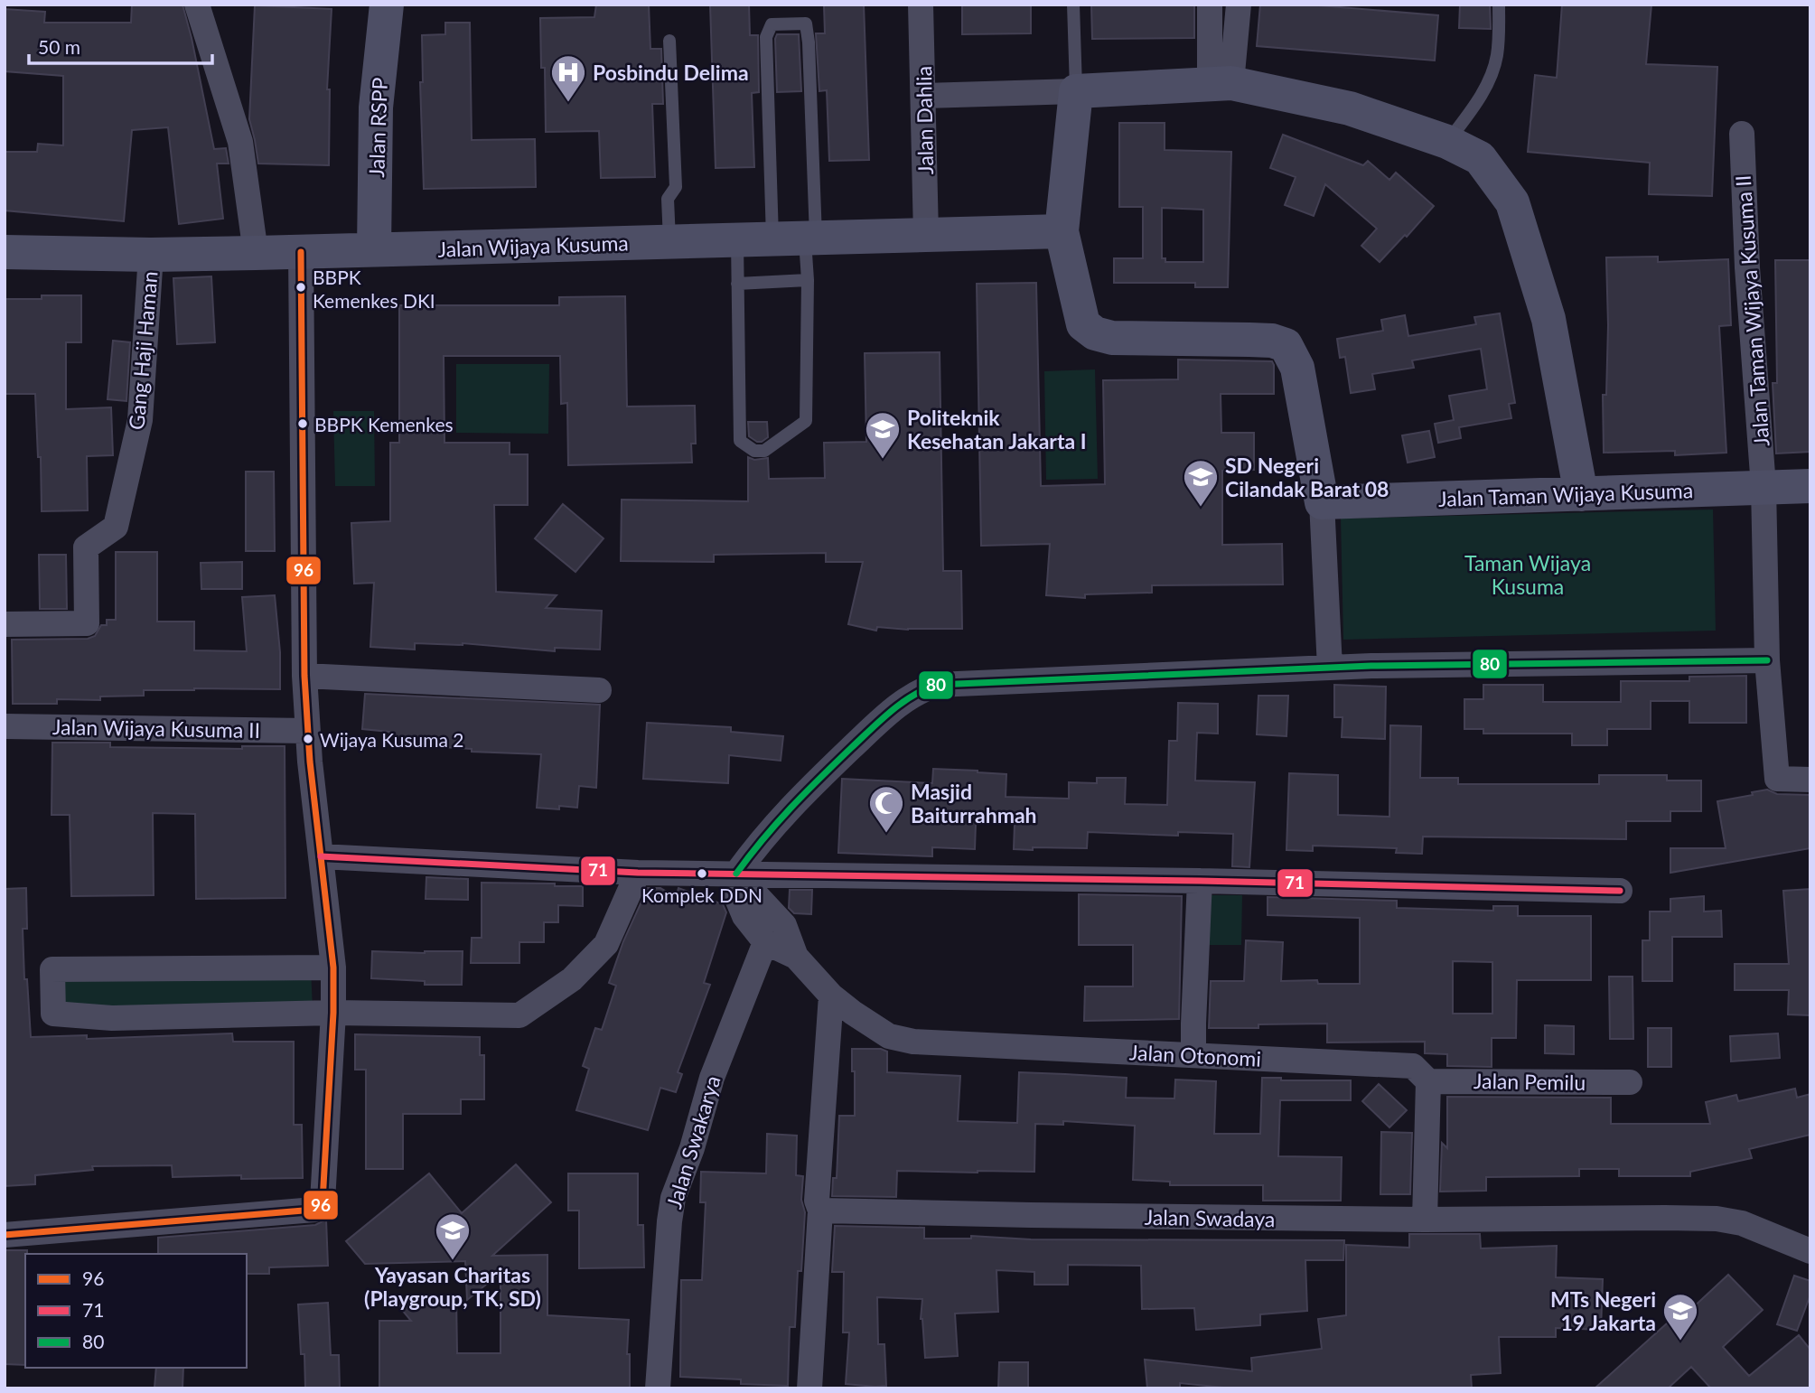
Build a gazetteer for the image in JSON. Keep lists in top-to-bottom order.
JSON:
{
  "streets": {
    "street": [
      "Jalan Dahlia",
      "Jalan RSPP",
      "Jalan Wijaya Kusuma",
      "Jalan Taman Wijaya Kusuma II",
      "Gang Haji Haman",
      "Jalan Taman Wijaya Kusuma",
      "Jalan Wijaya Kusuma II",
      "Jalan Otonomi",
      "Jalan Pemilu",
      "Jalan Swakarya",
      "Jalan Swadaya"
    ]
  },
  "crossings": [
    ["Jalan Dahlia", "Jalan Wijaya Kusuma"],
    ["Jalan RSPP", "Jalan Wijaya Kusuma"],
    ["Jalan Wijaya Kusuma", "Gang Haji Haman"],
    ["Jalan Taman Wijaya Kusuma II", "Jalan Taman Wijaya Kusuma"],
    ["Jalan Otonomi", "Jalan Pemilu"]
  ],
  "parks": ["Taman Wijaya Kusuma"],
  "places": {
    "hospital": ["Posbindu Delima"],
    "other": [
      "BBPK Kemenkes DKI",
      "BBPK Kemenkes",
      "Wijaya Kusuma 2",
      "Komplek DDN"
    ],
    "school or university": [
      "Politeknik Kesehatan Jakarta I",
      "SD Negeri Cilandak Barat 08",
      "Yayasan Charitas (Playgroup, TK, SD)",
      "MTs Negeri 19 Jakarta"
    ],
    "mosque": ["Masjid Baiturrahmah"]
  },
  "lines": ["transit line 96", "transit line 80", "transit line 71"],
  "legend": ["96", "71", "80"],
  "scale_bar": "50 m"
}
